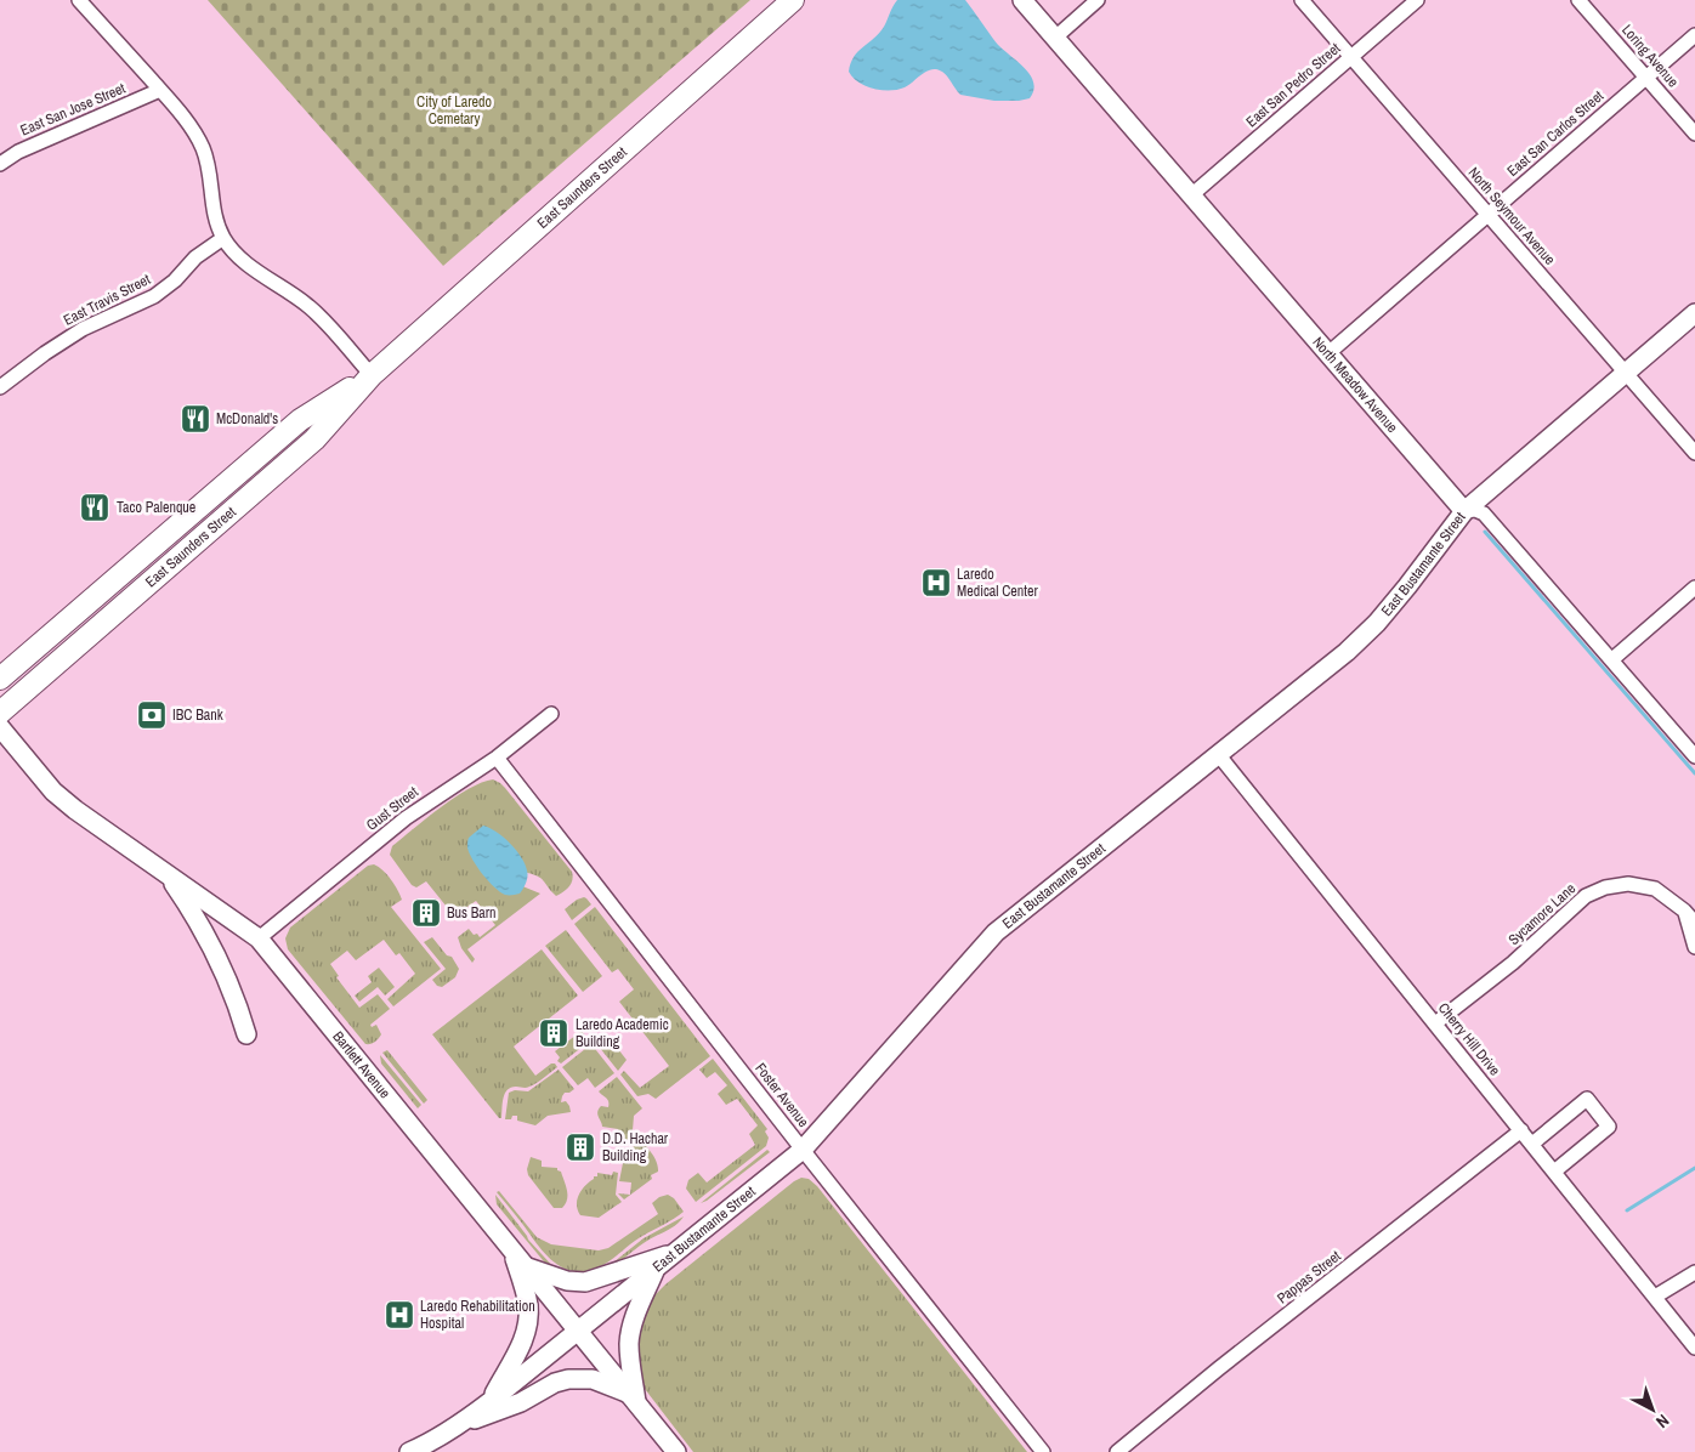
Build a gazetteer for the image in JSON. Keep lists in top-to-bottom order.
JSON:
{
  "streets": {
    "main road": ["East Saunders Street"],
    "street": [
      "Loring Avenue",
      "East San Pedro Street",
      "East San Jose Street",
      "East San Carlos Street",
      "North Seymour Avenue",
      "East Travis Street",
      "North Meadow Avenue",
      "East Bustamante Street",
      "Gust Street",
      "Sycamore Lane",
      "Cherry Hill Drive",
      "Bartlett Avenue",
      "Foster Avenue",
      "Pappas Street"
    ]
  },
  "crossings": [
    ["Loring Avenue", "East San Carlos Street"],
    ["East San Pedro Street", "North Seymour Avenue"],
    ["East San Pedro Street", "North Meadow Avenue"],
    ["East San Carlos Street", "North Seymour Avenue"],
    ["East San Carlos Street", "North Meadow Avenue"],
    ["North Seymour Avenue", "East Bustamante Street"],
    ["North Meadow Avenue", "East Bustamante Street"],
    ["East Bustamante Street", "Cherry Hill Drive"],
    ["East Bustamante Street", "Bartlett Avenue"],
    ["East Bustamante Street", "Foster Avenue"],
    ["Gust Street", "Bartlett Avenue"],
    ["Gust Street", "Foster Avenue"],
    ["Sycamore Lane", "Cherry Hill Drive"],
    ["Cherry Hill Drive", "Pappas Street"]
  ],
  "parks": ["City of Laredo Cemetary"],
  "places": {
    "restaurant": ["McDonald's", "Taco Palenque"],
    "hospital": ["Laredo Medical Center", "Laredo Rehabilitation Hospital"],
    "bank": ["IBC Bank"],
    "building": ["Bus Barn", "Laredo Academic Building", "D.D. Hachar Building"]
  },
  "north": "bottom right"
}
